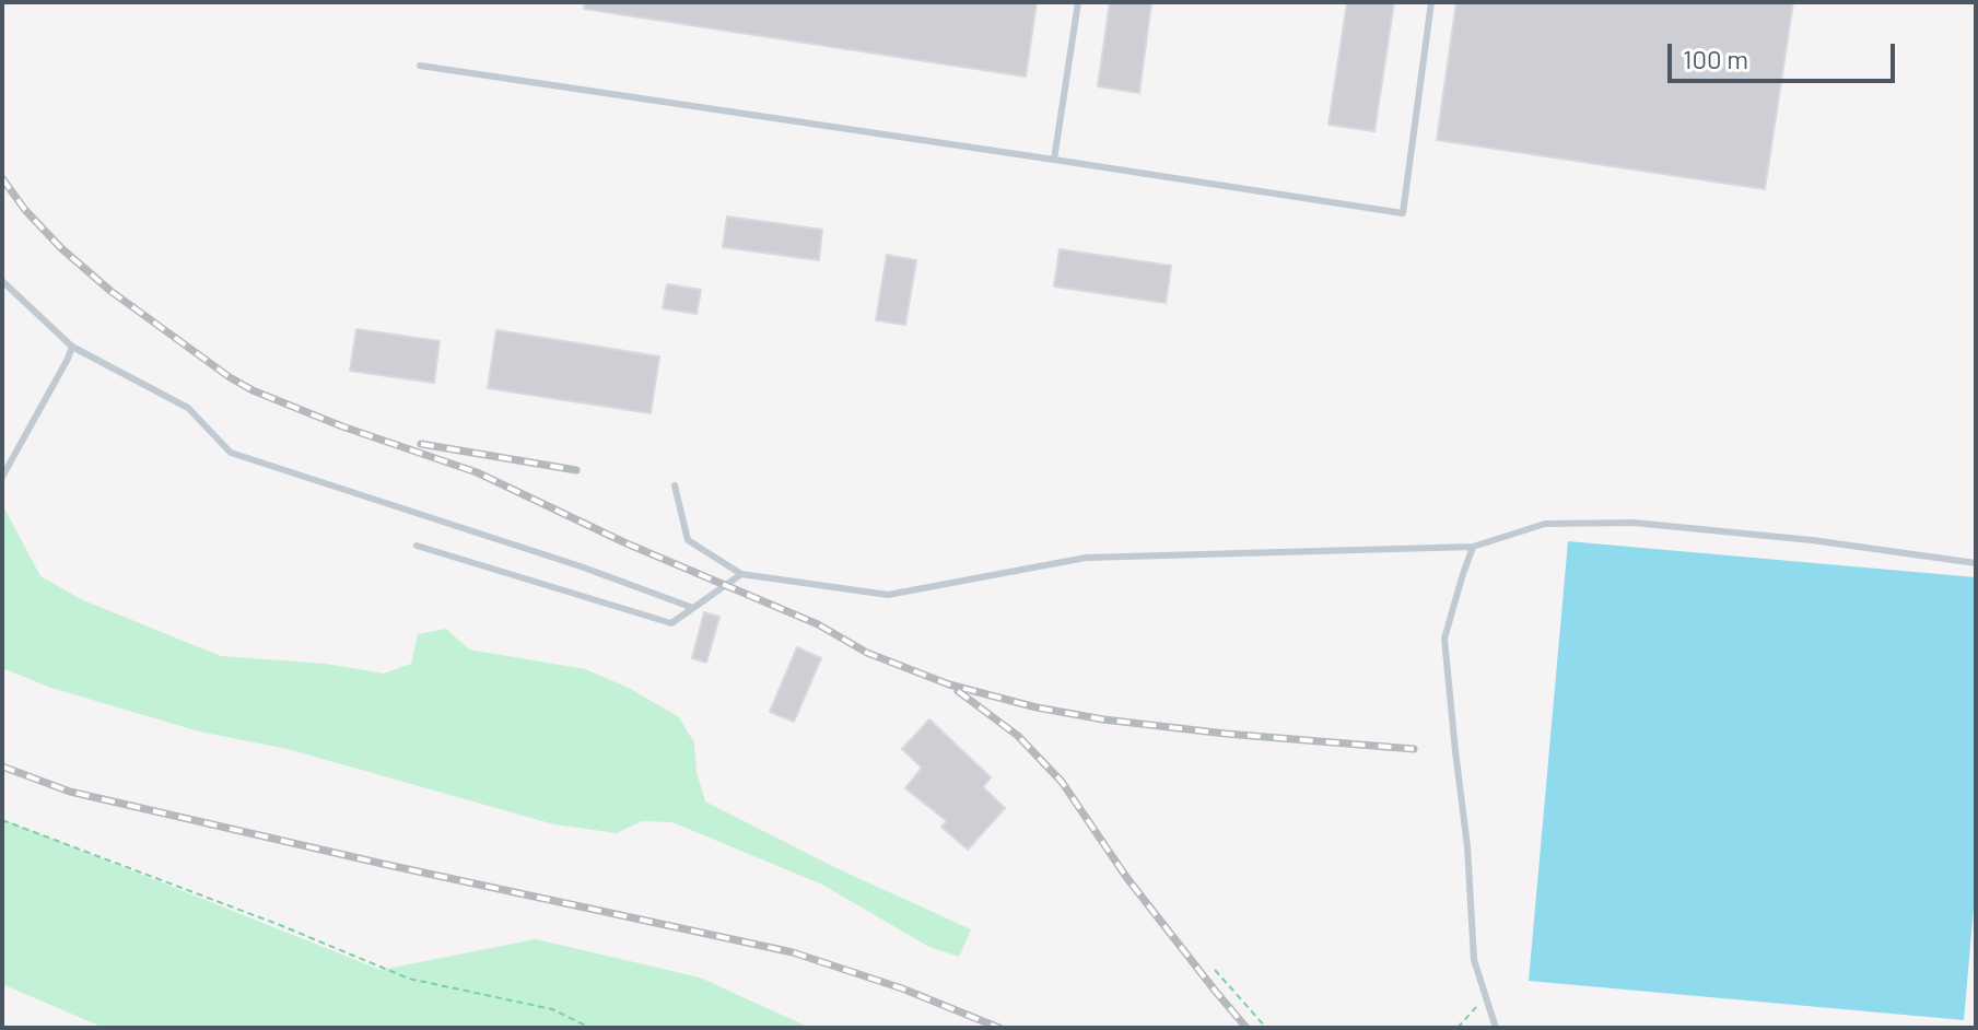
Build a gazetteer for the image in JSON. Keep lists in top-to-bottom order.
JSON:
{
  "scale_bar": "100 m"
}
